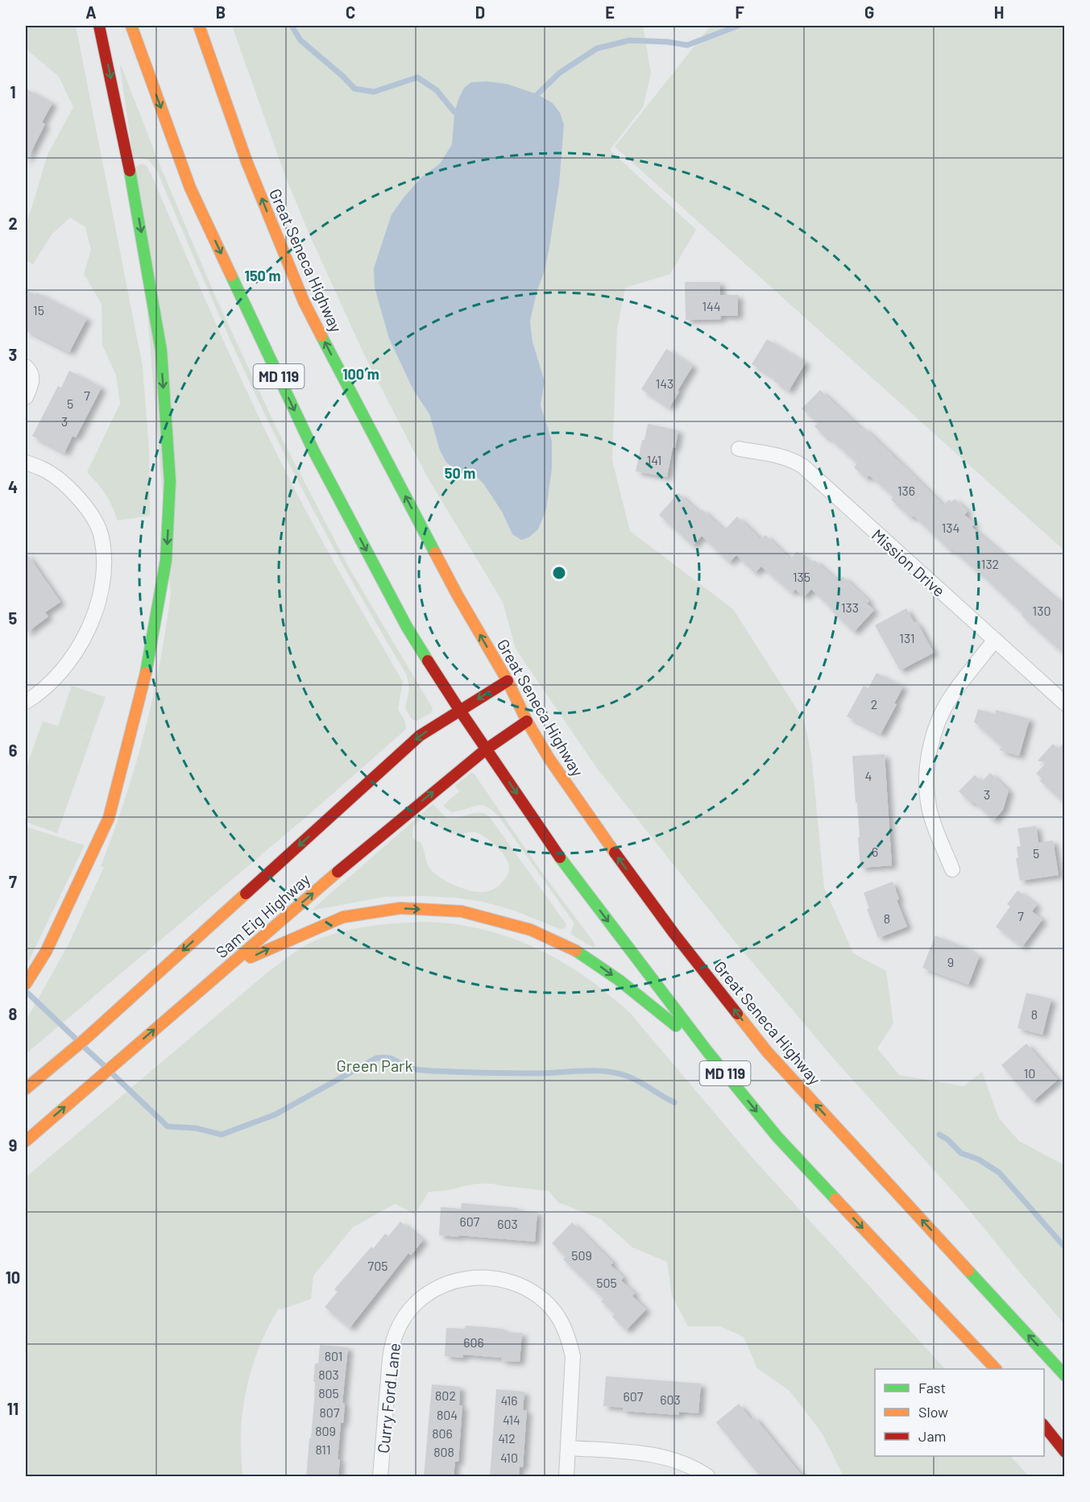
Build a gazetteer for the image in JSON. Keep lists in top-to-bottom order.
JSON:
{
  "streets": {
    "main road": ["Great Seneca Highway", "MD 119", "Sam Eig Highway"],
    "street": ["Mission Drive", "Curry Ford Lane"]
  },
  "crossings": [
    ["Great Seneca Highway", "Sam Eig Highway"],
    ["MD 119", "Sam Eig Highway"]
  ],
  "parks": ["Green Park"],
  "house_numbers": [
    "144",
    "15",
    "143",
    "7",
    "5",
    "3",
    "141",
    "136",
    "134",
    "132",
    "135",
    "133",
    "130",
    "131",
    "2",
    "4",
    "3",
    "6",
    "5",
    "7",
    "8",
    "9",
    "8",
    "10",
    "607",
    "603",
    "509",
    "705",
    "505",
    "606",
    "801",
    "803",
    "805",
    "802",
    "607",
    "603",
    "416",
    "807",
    "804",
    "414",
    "809",
    "806",
    "412",
    "811",
    "808",
    "410"
  ],
  "legend": ["Fast", "Slow", "Jam"],
  "grid": {
    "columns": [
      "A",
      "B",
      "C",
      "D",
      "E",
      "F",
      "G",
      "H"
    ],
    "rows": [
      "1",
      "2",
      "3",
      "4",
      "5",
      "6",
      "7",
      "8",
      "9",
      "10",
      "11"
    ]
  },
  "rings": ["150 m", "100 m", "50 m"]
}
